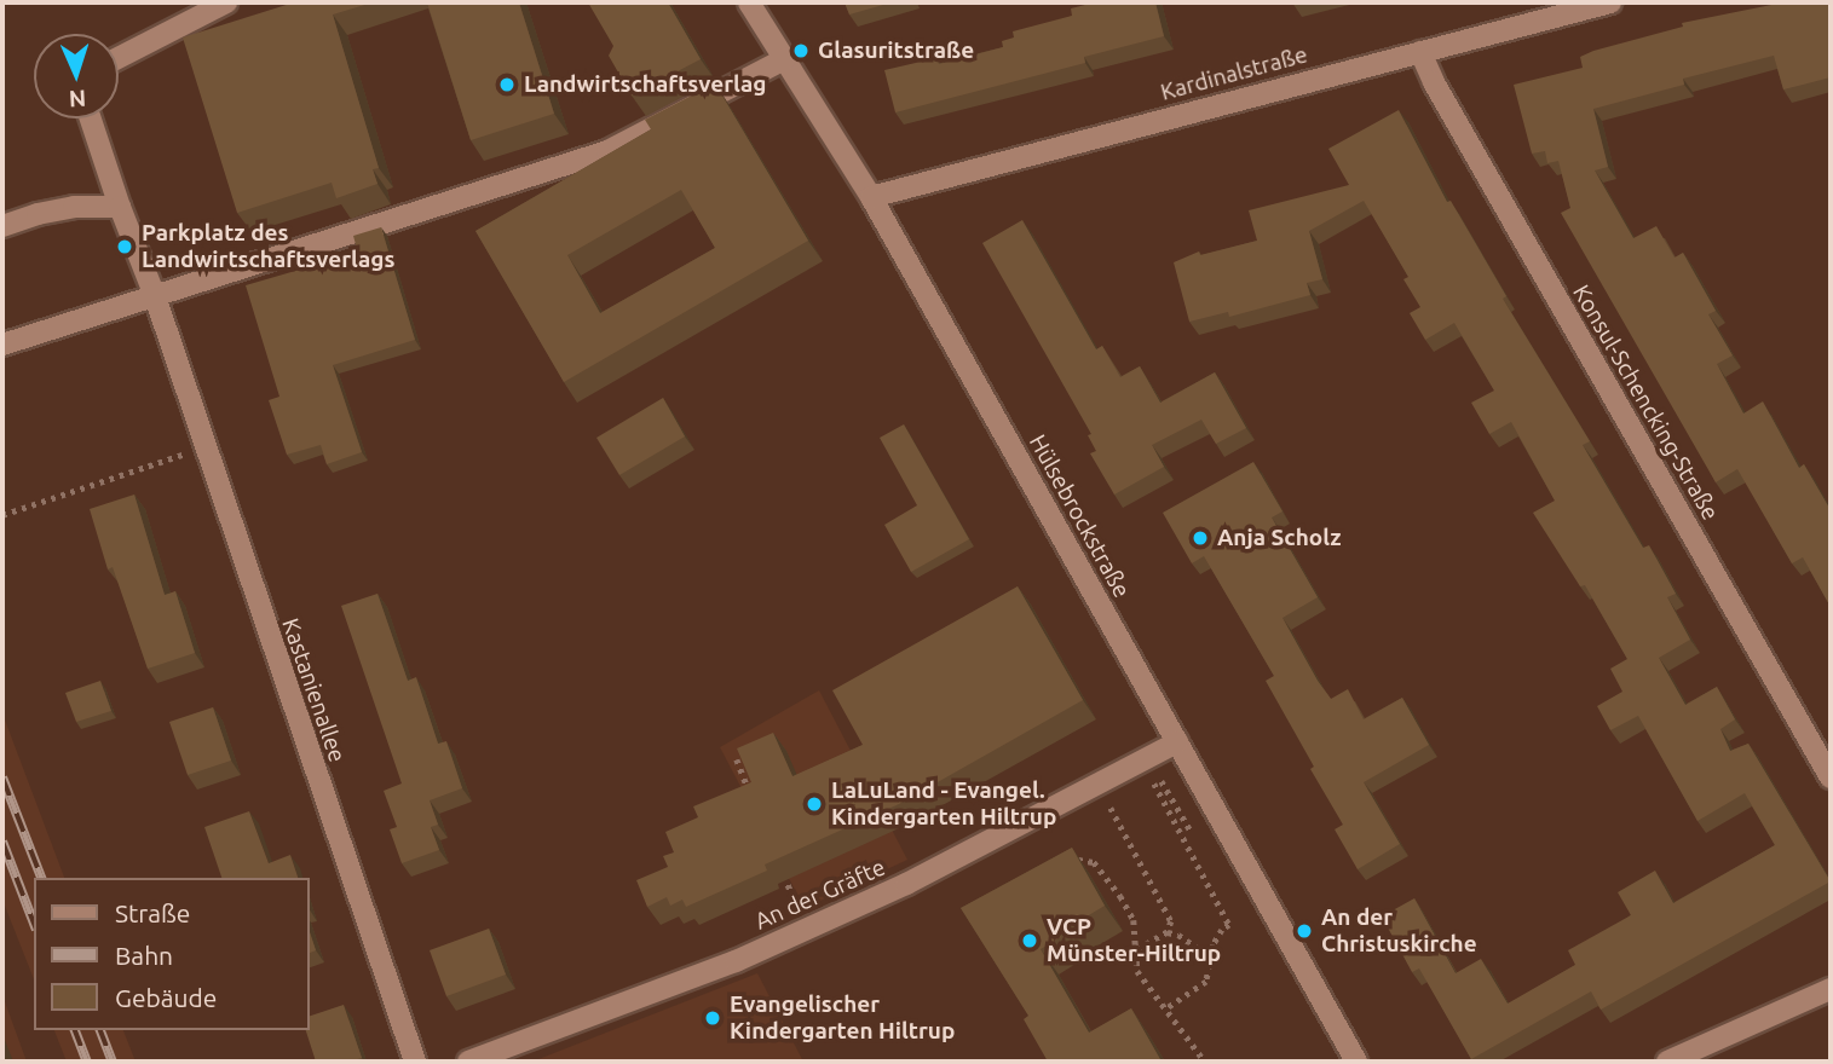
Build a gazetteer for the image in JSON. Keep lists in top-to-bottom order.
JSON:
{
  "streets": {
    "street": [
      "Kardinalstraße",
      "Konsul-Schencking-Straße",
      "Hülsebrockstraße",
      "Kastanienallee",
      "An der Gräfte"
    ]
  },
  "crossings": [
    ["Kardinalstraße", "Konsul-Schencking-Straße"],
    ["Kardinalstraße", "Hülsebrockstraße"],
    ["Hülsebrockstraße", "An der Gräfte"]
  ],
  "places": [
    "Glasuritstraße",
    "Landwirtschaftsverlag",
    "Parkplatz des Landwirtschaftsverlags",
    "Anja Scholz",
    "LaLuLand - Evangel. Kindergarten Hiltrup",
    "An der Christuskirche",
    "VCP Münster-Hiltrup",
    "Evangelischer Kindergarten Hiltrup"
  ],
  "legend": ["Straße", "Bahn", "Gebäude"],
  "north": "bottom"
}
